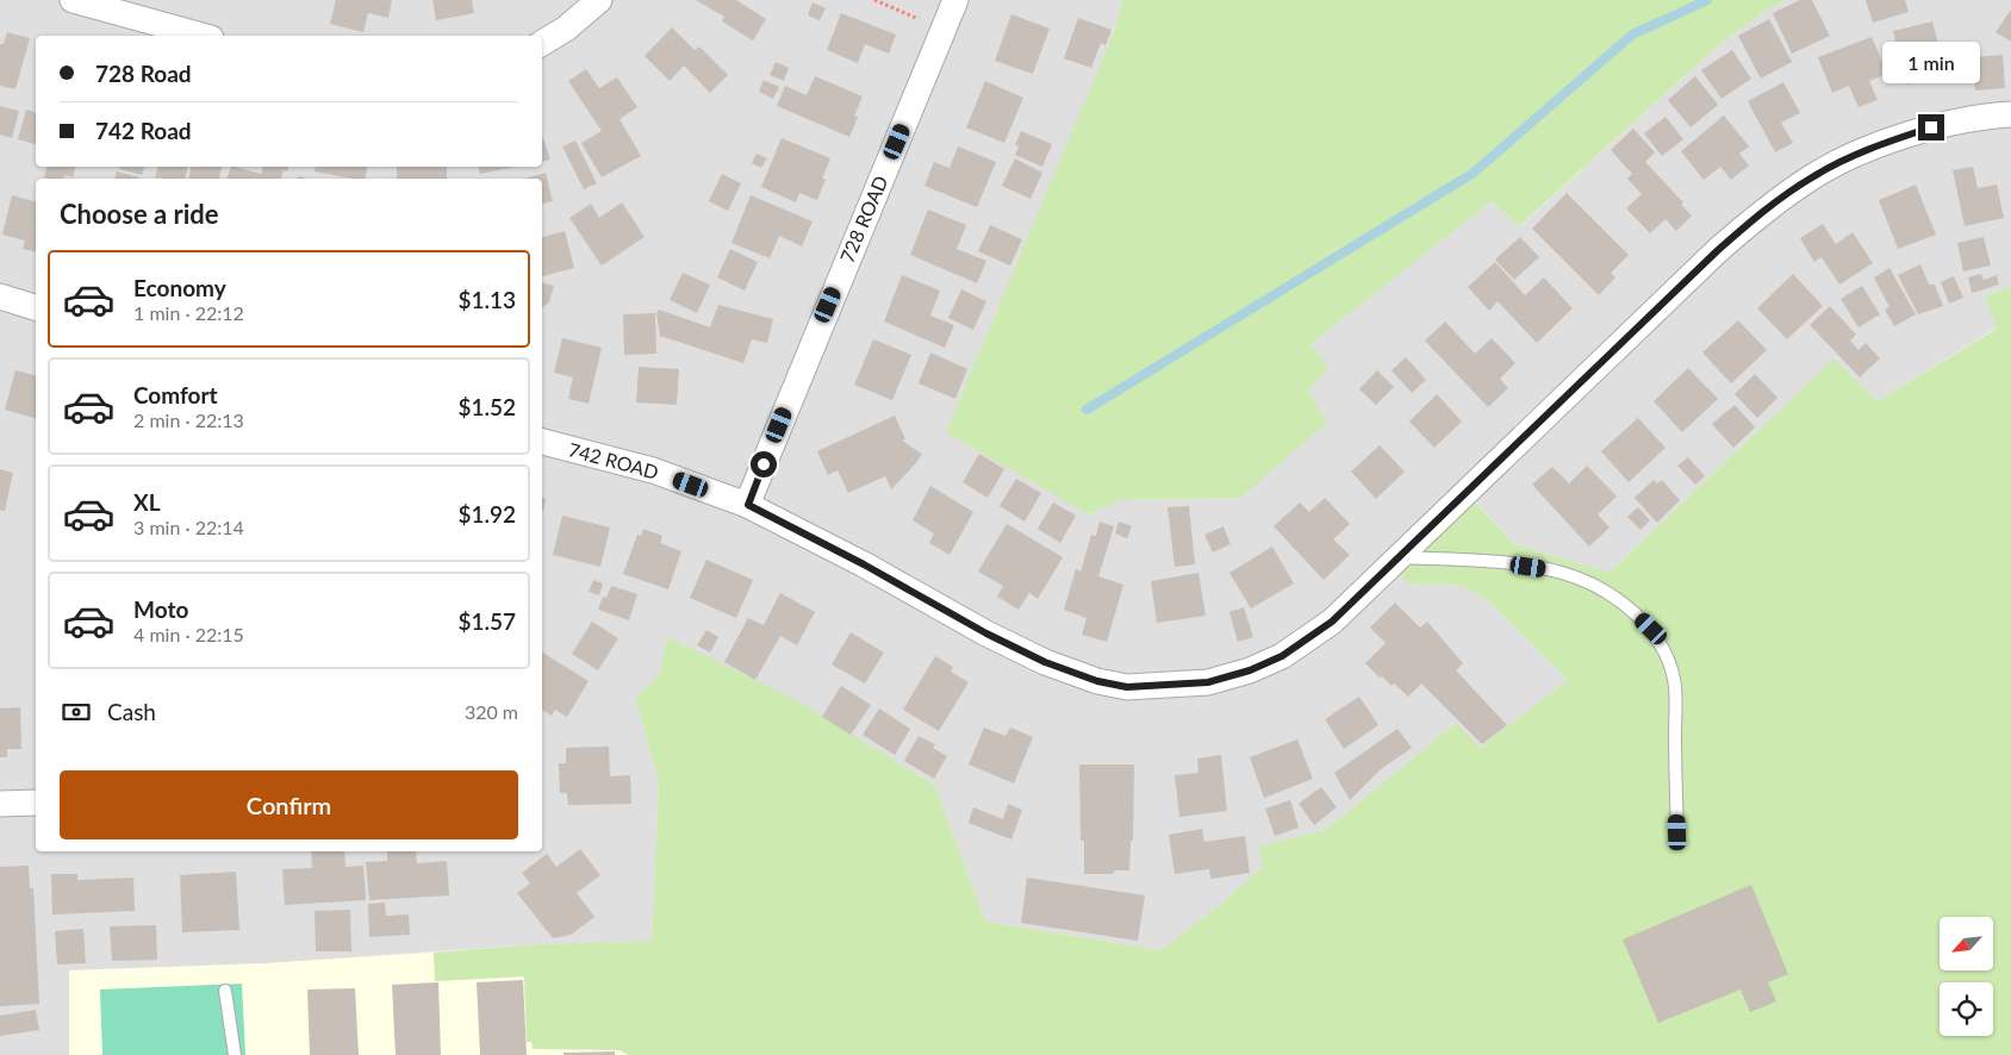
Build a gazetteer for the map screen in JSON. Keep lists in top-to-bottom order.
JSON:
{
  "streets": {
    "street": ["728 ROAD", "742 ROAD"]
  },
  "crossings": [
    ["728 ROAD", "742 ROAD"]
  ],
  "north": "bottom left",
  "page": {
    "banner": ["728 Road", "742 Road"],
    "bubble": "1 min",
    "heading": "Choose a ride",
    "list": [
      {
        "name": "Economy",
        "note": "1 min · 22:12",
        "value": "$1.13"
      },
      {
        "name": "Comfort",
        "note": "2 min · 22:13",
        "value": "$1.52"
      },
      {
        "name": "XL",
        "note": "3 min · 22:14",
        "value": "$1.92"
      },
      {
        "name": "Moto",
        "note": "4 min · 22:15",
        "value": "$1.57"
      }
    ],
    "pay": ["Cash", "320 m"],
    "buttons": "Confirm"
  }
}
